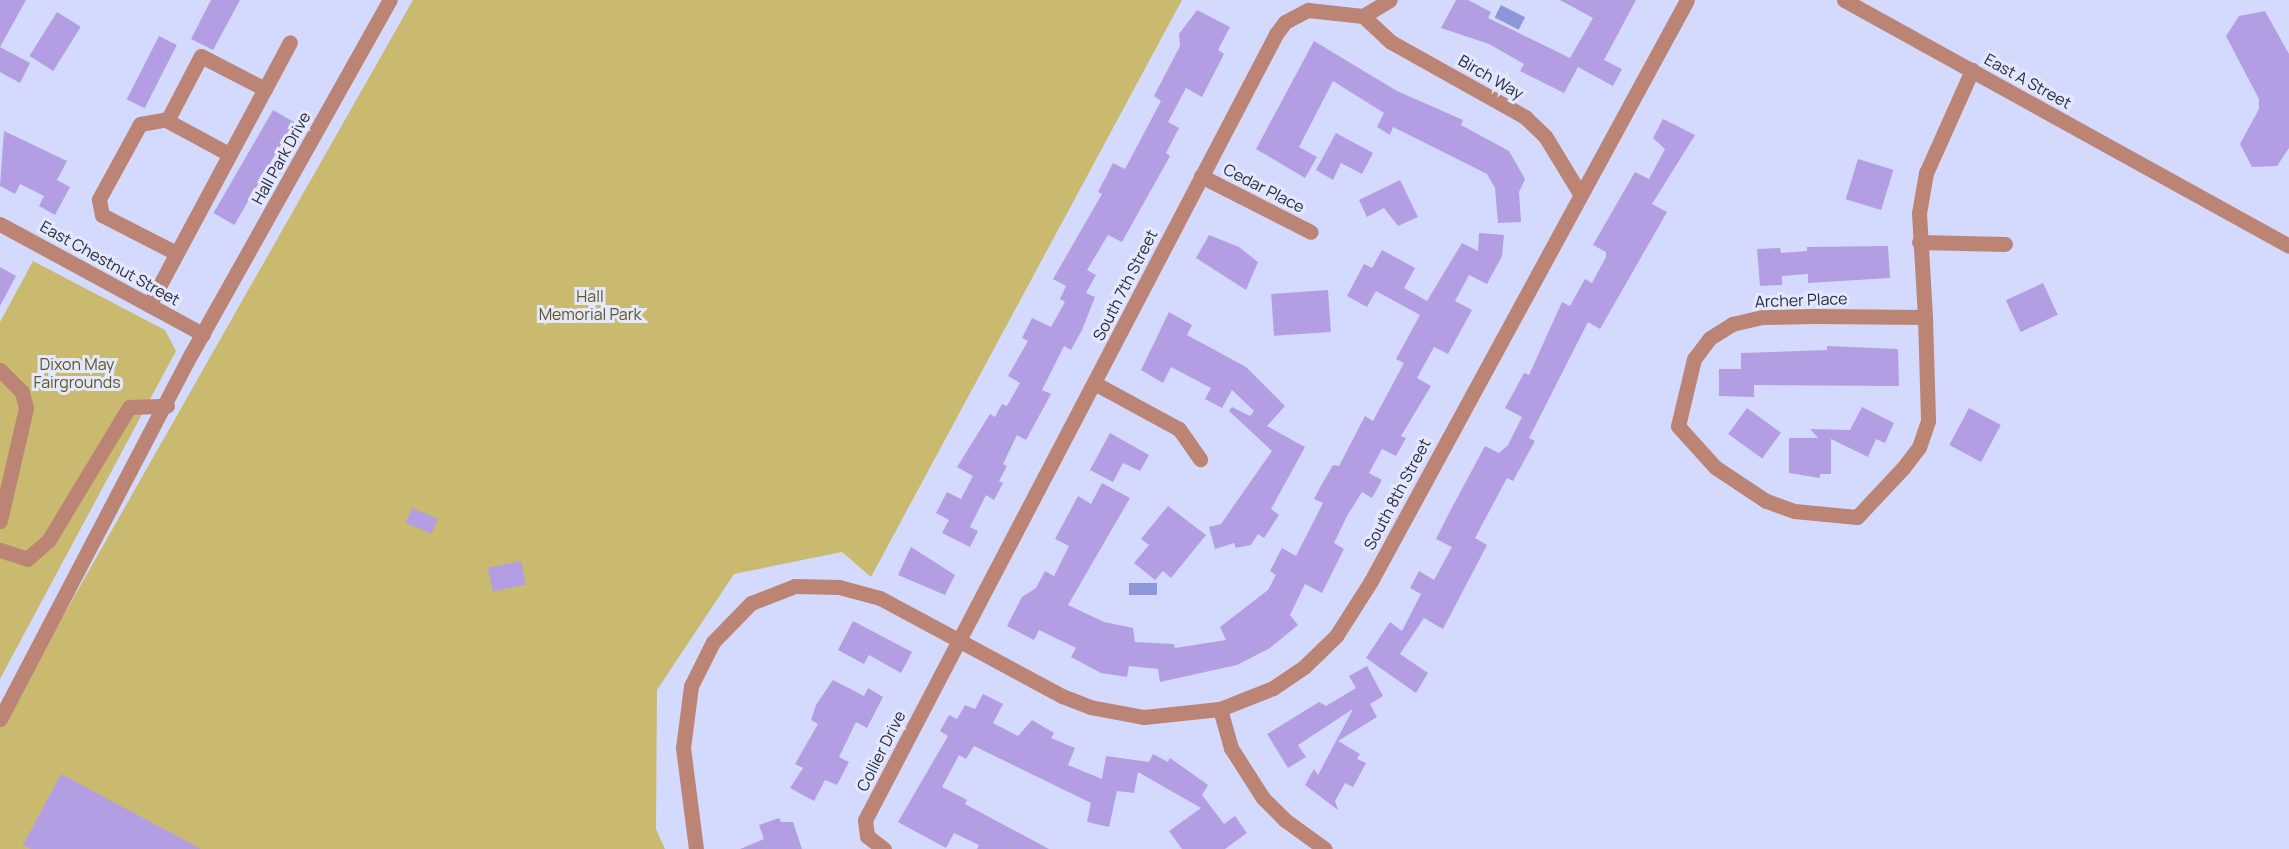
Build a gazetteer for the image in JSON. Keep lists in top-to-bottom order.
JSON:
{
  "streets": {
    "street": [
      "Birch Way",
      "East A Street",
      "Hall Park Drive",
      "Cedar Place",
      "East Chestnut Street",
      "South 7th Street",
      "Archer Place",
      "South 8th Street",
      "Collier Drive"
    ]
  },
  "crossings": [
    ["Birch Way", "South 7th Street"],
    ["Birch Way", "South 8th Street"],
    ["East A Street", "Archer Place"],
    ["Hall Park Drive", "East Chestnut Street"],
    ["Cedar Place", "South 7th Street"],
    ["South 7th Street", "South 8th Street"],
    ["South 7th Street", "Collier Drive"]
  ],
  "parks": ["Hall Memorial Park", "Dixon May Fairgrounds"]
}
